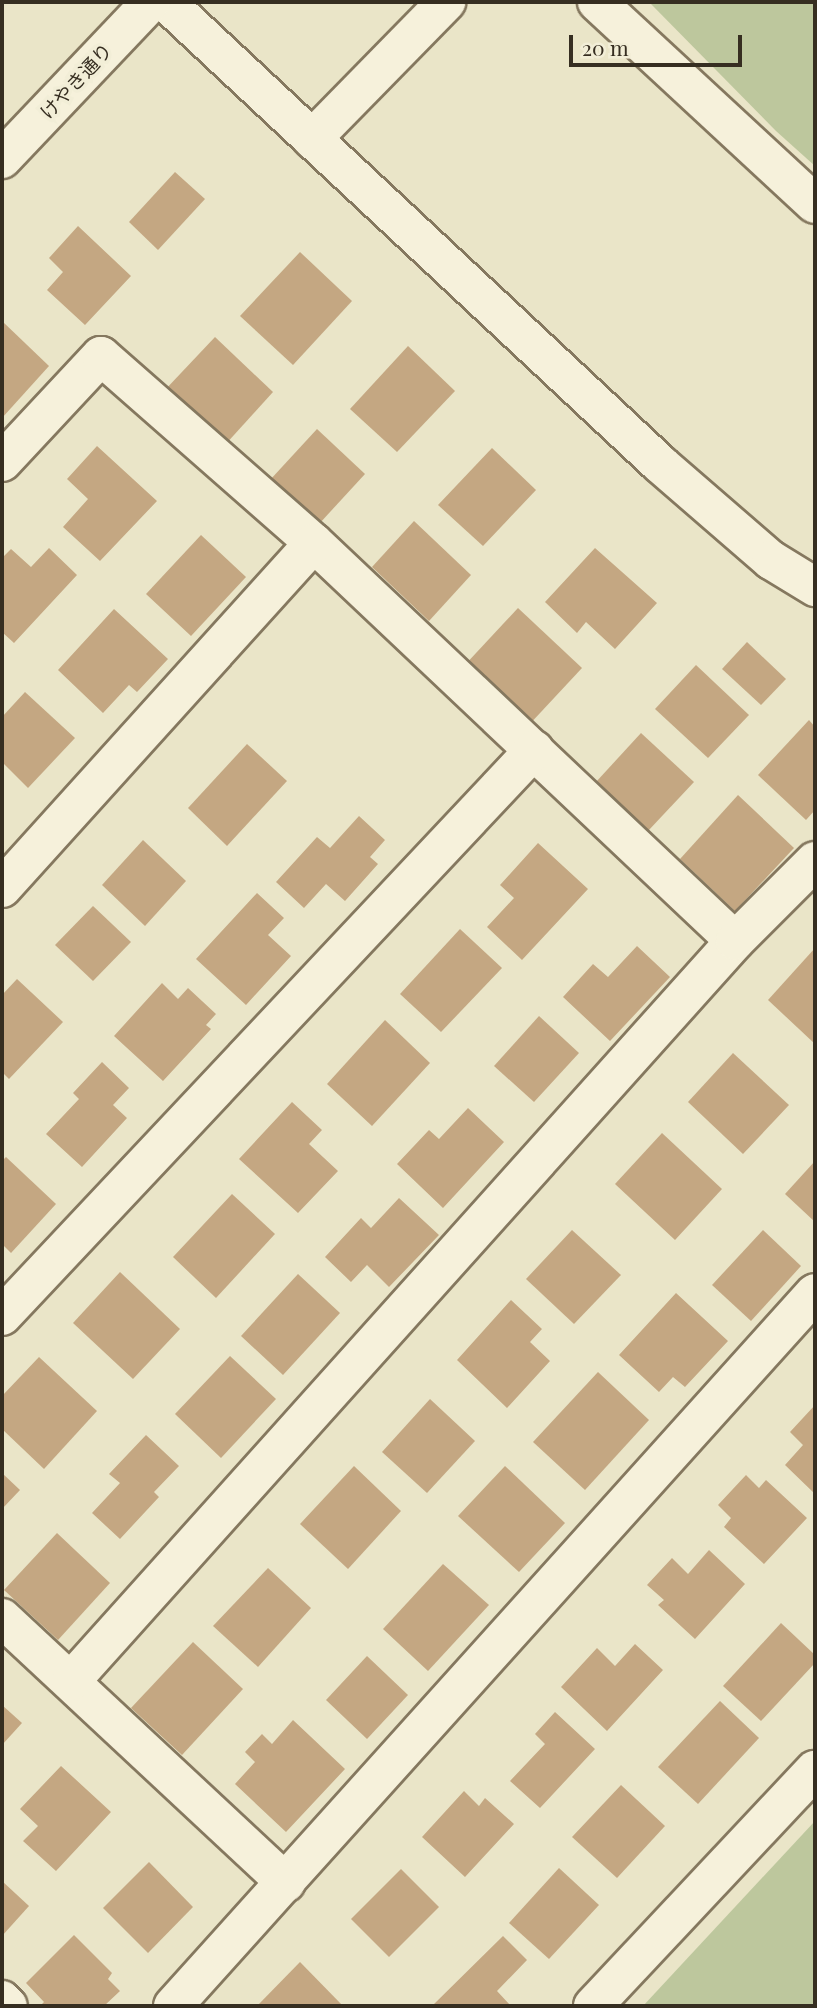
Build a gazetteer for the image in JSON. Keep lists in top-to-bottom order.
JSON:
{
  "streets": {
    "street": ["けやき通り"]
  },
  "scale_bar": "20 m"
}
